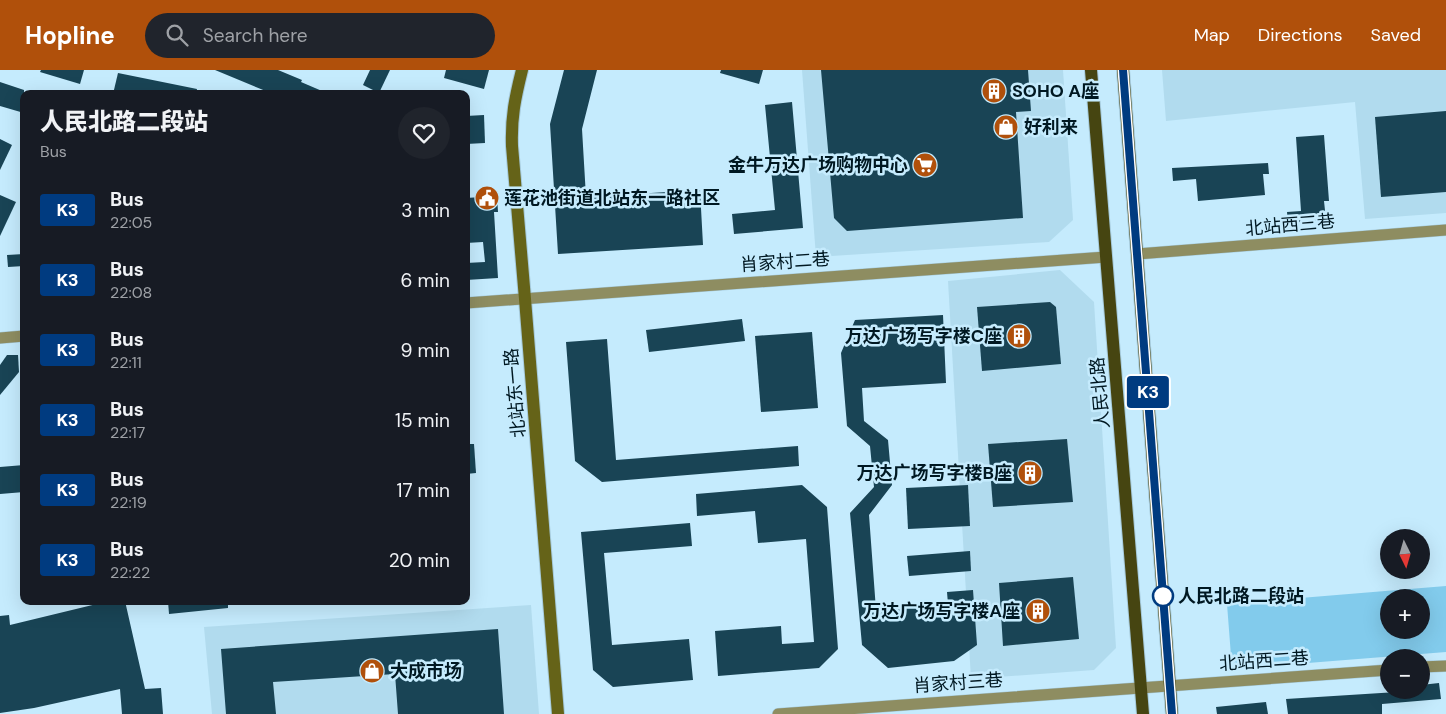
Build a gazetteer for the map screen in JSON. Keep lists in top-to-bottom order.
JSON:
{
  "streets": {
    "main road": ["人民北路"],
    "street": [
      "北站西三巷",
      "肖家村二巷",
      "北站东一路",
      "北站西二巷",
      "肖家村三巷"
    ]
  },
  "crossings": [
    ["肖家村二巷", "北站东一路"],
    ["肖家村二巷", "人民北路"],
    ["人民北路", "北站西二巷"],
    ["人民北路", "肖家村三巷"],
    ["北站西二巷", "肖家村三巷"]
  ],
  "places": {
    "building": [
      "SOHO A座",
      "万达广场写字楼C座",
      "万达广场写字楼B座",
      "万达广场写字楼A座"
    ],
    "shop": ["好利来", "大成市场"],
    "supermarket": ["金牛万达广场购物中心"],
    "public building": ["莲花池街道北站东一路社区"],
    "other": ["人民北路二段站"]
  },
  "lines": ["bus line K3"],
  "north": "bottom",
  "page": {
    "header": "Hopline",
    "search": "Search here",
    "nav": ["Map", "Directions", "Saved"],
    "on_map": "K3",
    "heading": ["人民北路二段站", "Bus"],
    "list": [
      {
        "mark": "K3",
        "name": "Bus",
        "note": "22:05",
        "value": "3 min"
      },
      {
        "mark": "K3",
        "name": "Bus",
        "note": "22:08",
        "value": "6 min"
      },
      {
        "mark": "K3",
        "name": "Bus",
        "note": "22:11",
        "value": "9 min"
      },
      {
        "mark": "K3",
        "name": "Bus",
        "note": "22:17",
        "value": "15 min"
      },
      {
        "mark": "K3",
        "name": "Bus",
        "note": "22:19",
        "value": "17 min"
      },
      {
        "mark": "K3",
        "name": "Bus",
        "note": "22:22",
        "value": "20 min"
      }
    ],
    "map_buttons": ["+", "−"]
  }
}
